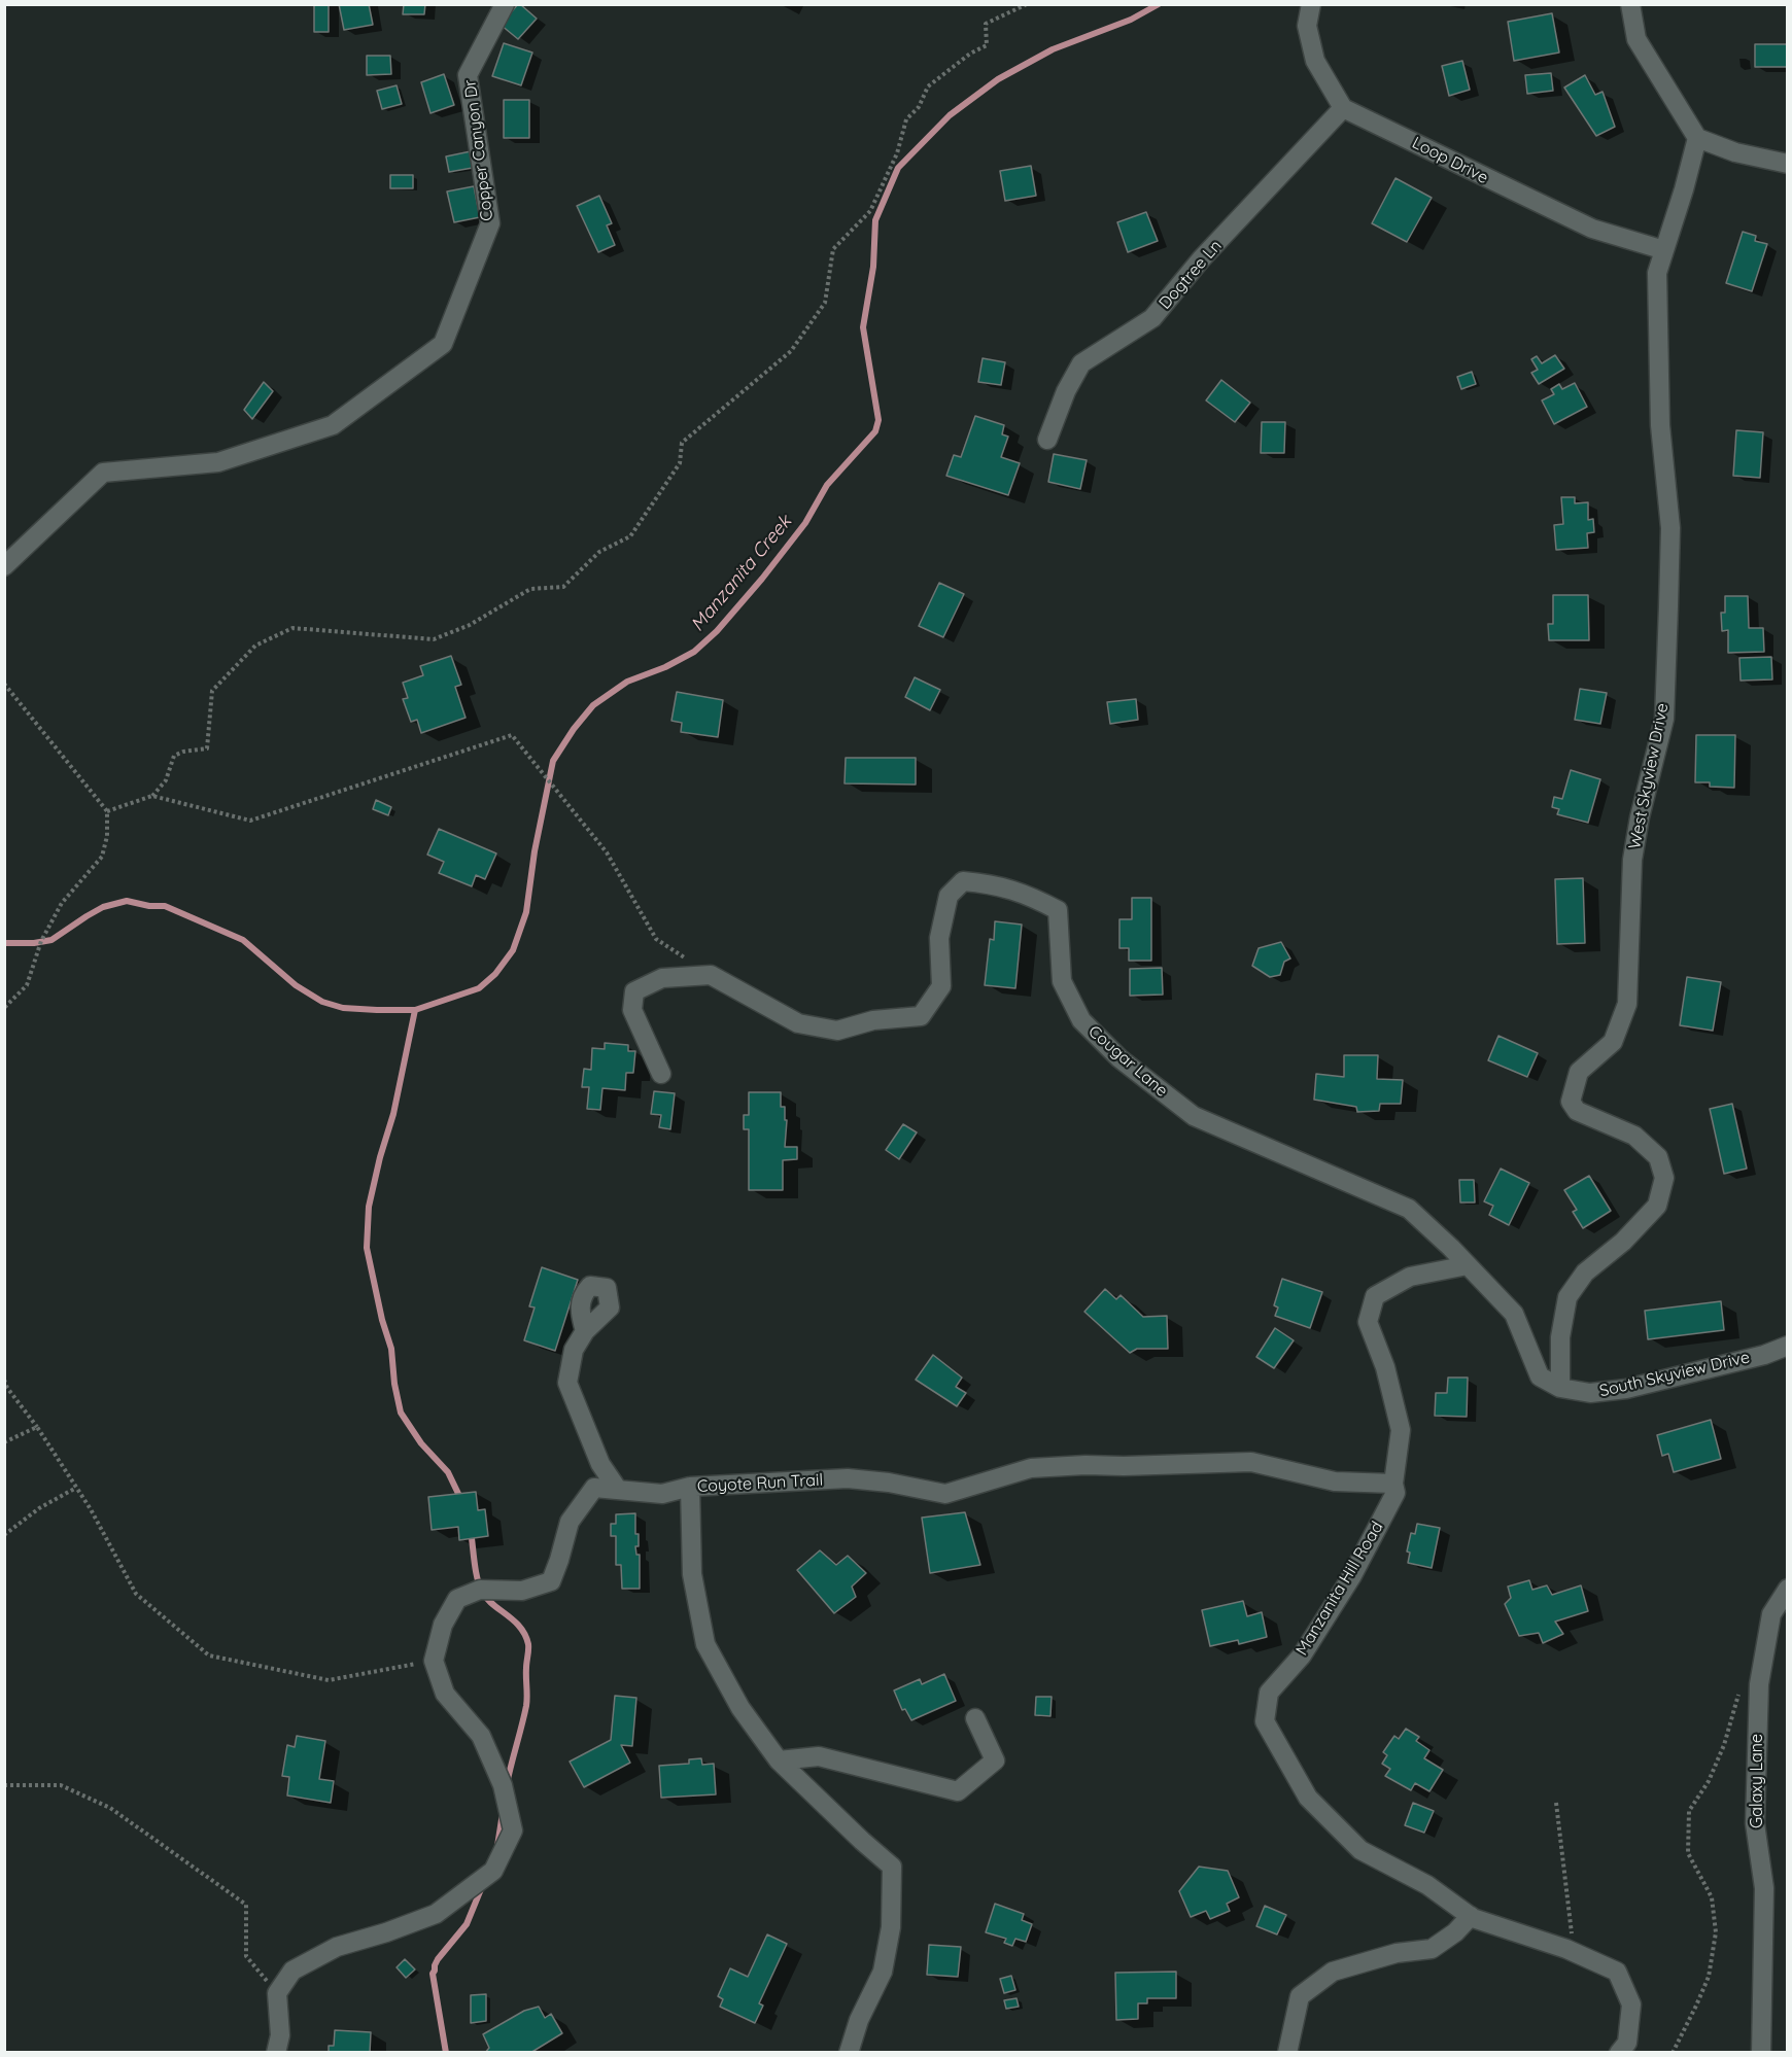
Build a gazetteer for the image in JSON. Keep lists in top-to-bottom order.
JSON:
{
  "streets": {
    "street": [
      "Copper Canyon Dr",
      "Loop Drive",
      "Dogtree Ln",
      "West Skyview Drive",
      "Cougar Lane",
      "South Skyview Drive",
      "Coyote Run Trail",
      "Manzanita Hill Road",
      "Galaxy Lane"
    ]
  },
  "crossings": [
    ["Loop Drive", "Dogtree Ln"],
    ["Loop Drive", "West Skyview Drive"],
    ["West Skyview Drive", "Cougar Lane"],
    ["West Skyview Drive", "South Skyview Drive"],
    ["Cougar Lane", "South Skyview Drive"],
    ["Coyote Run Trail", "Manzanita Hill Road"]
  ],
  "water": ["Manzanita Creek"]
}
